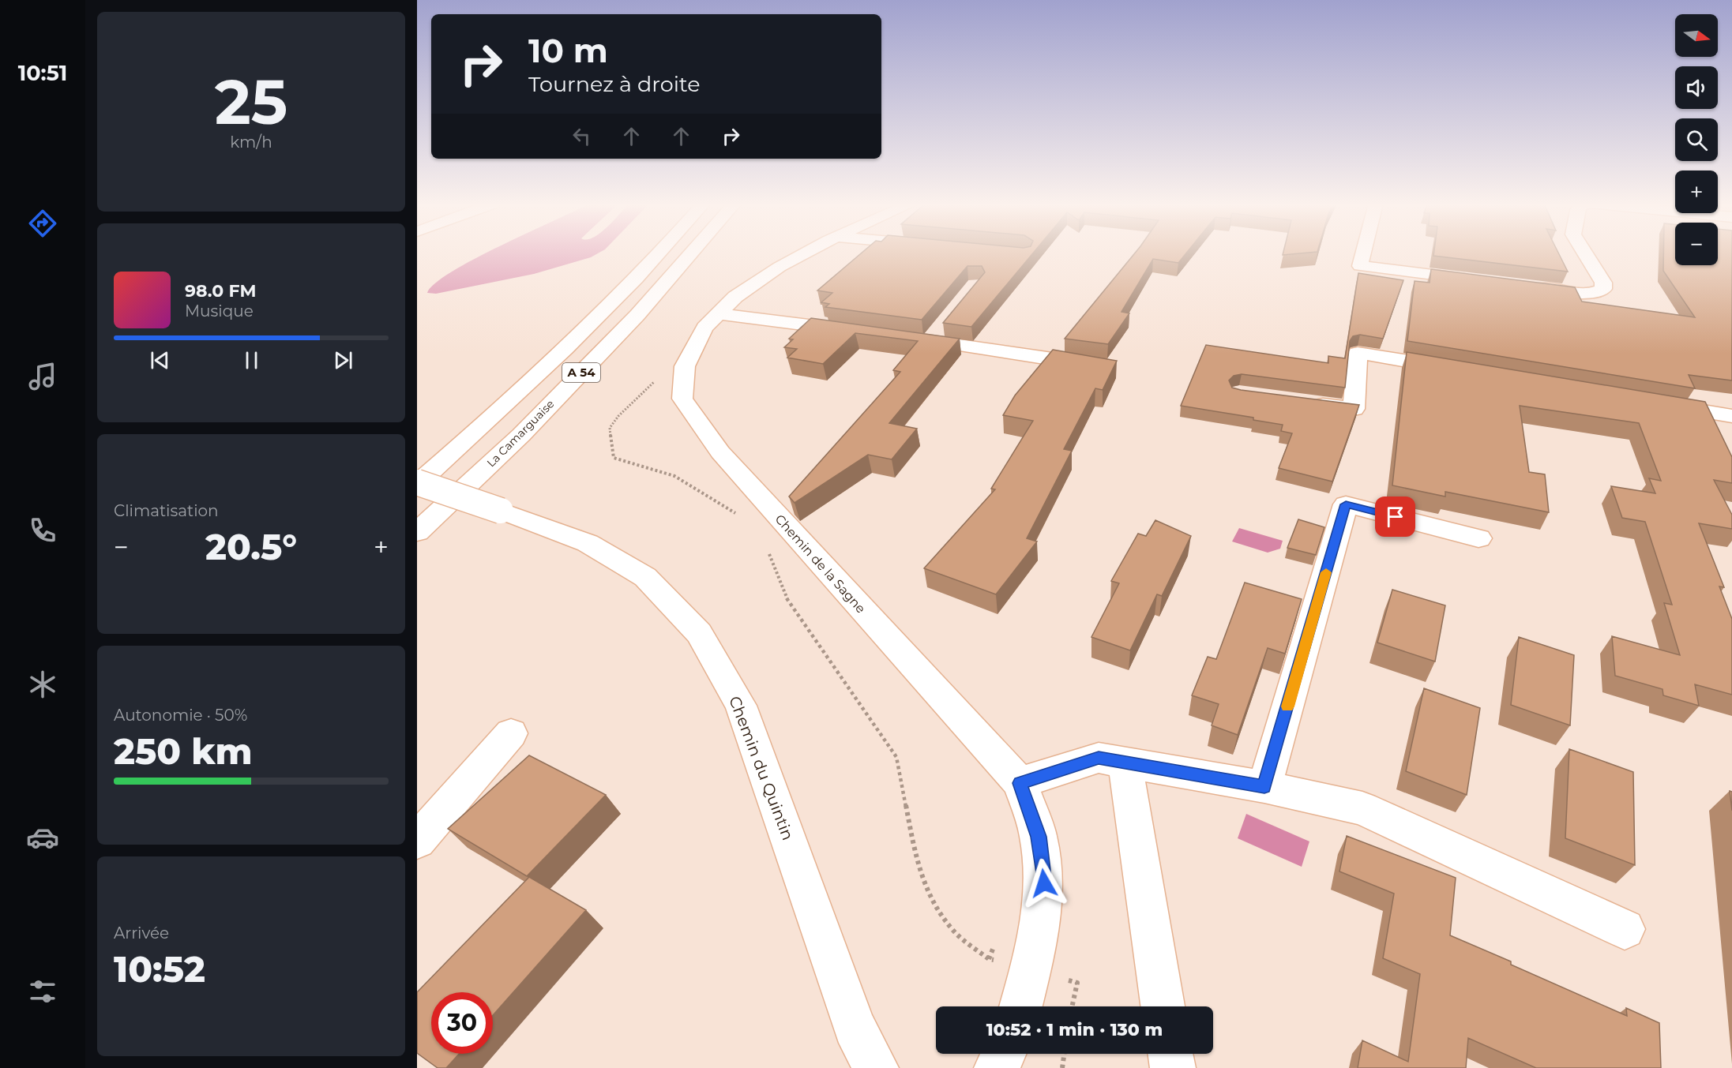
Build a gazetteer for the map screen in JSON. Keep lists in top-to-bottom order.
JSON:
{
  "streets": {
    "main road": [
      "A 54",
      "La Camarguaise",
      "Chemin de la Sagne",
      "Chemin du Quintin"
    ]
  },
  "crossings": [
    ["A 54", "Chemin du Quintin"]
  ],
  "north": "right",
  "page": {
    "tabs": "10:51",
    "tile": [
      ["25", "km/h"],
      "Climatisation",
      ["Autonomie · 50%", "250 km"],
      ["Arrivée", "10:52"]
    ],
    "map_buttons": ["+", "−"],
    "turn": ["10 m", "Tournez à droite"],
    "song": ["98.0 FM", "Musique"],
    "heat": ["−", "20.5°", "+"],
    "limit": "30",
    "trip": "10:52 · 1 min · 130 m"
  }
}
